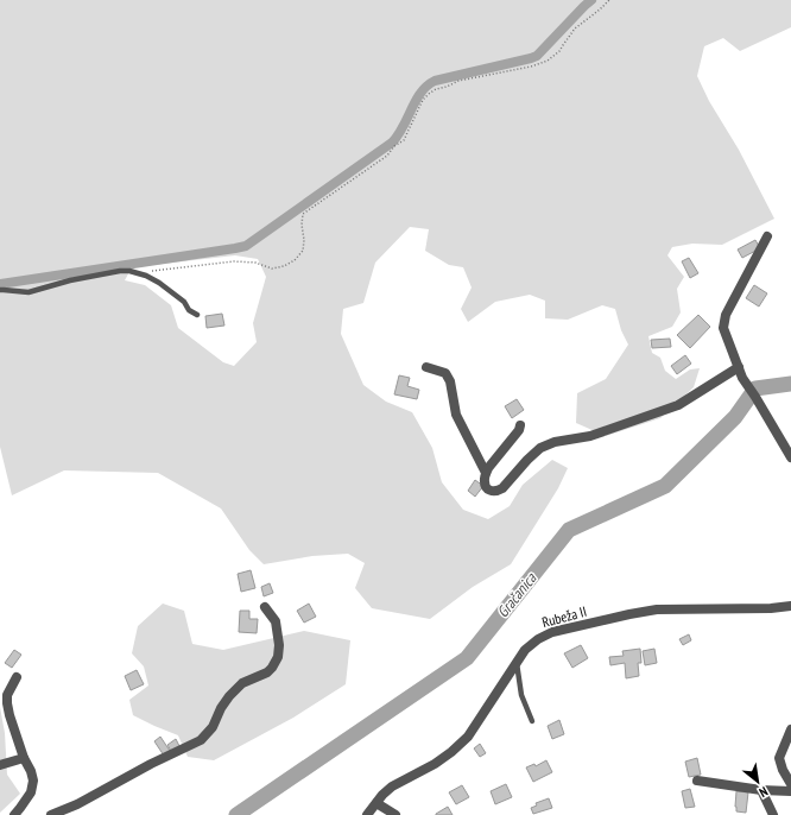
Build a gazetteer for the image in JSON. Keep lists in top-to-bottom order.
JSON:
{
  "streets": {
    "street": ["Rubeža II"]
  },
  "water": ["Gračanica"],
  "north": "bottom right"
}
